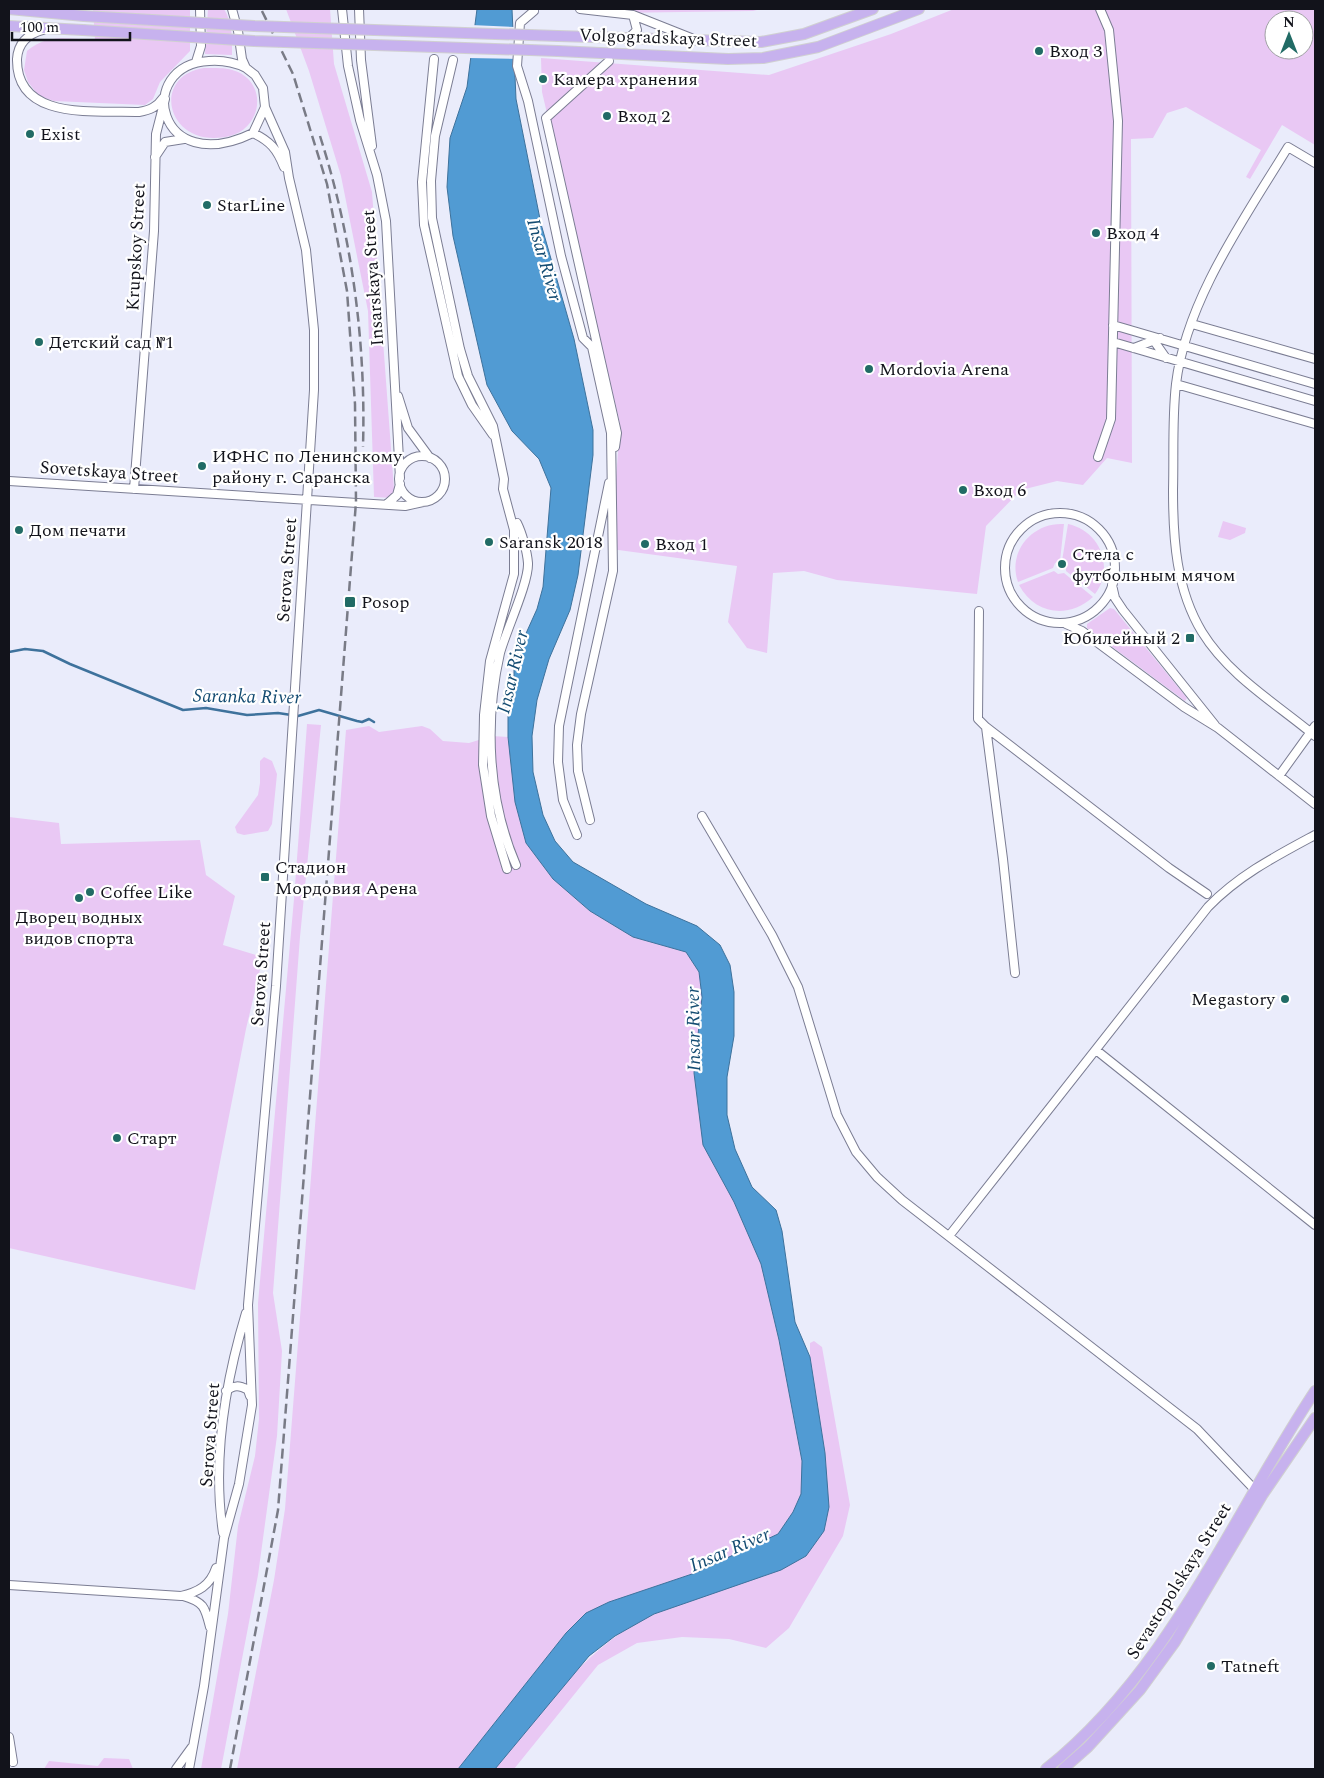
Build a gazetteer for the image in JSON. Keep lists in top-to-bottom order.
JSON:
{
  "streets": {
    "main road": ["Volgogradskaya Street", "Sevastopolskaya Street"],
    "street": [
      "Krupskoy Street",
      "Insarskaya Street",
      "Sovetskaya Street",
      "Serova Street"
    ]
  },
  "crossings": [
    ["Krupskoy Street", "Sovetskaya Street"],
    ["Krupskoy Street", "Serova Street"],
    ["Insarskaya Street", "Sovetskaya Street"],
    ["Sovetskaya Street", "Serova Street"]
  ],
  "water": ["Insar River", "Saranka River"],
  "places": {
    "other": [
      "Вход 3",
      "Камера хранения",
      "Вход 2",
      "Exist",
      "StarLine",
      "Вход 4",
      "Детский сад №1",
      "Mordovia Arena",
      "ИФНС по Ленинскому району г. Саранска",
      "Вход 6",
      "Дом печати",
      "Saransk 2018",
      "Вход 1",
      "Стела с футбольным мячом",
      "Coffee Like",
      "Дворец водных видов спорта",
      "Megastory",
      "Старт",
      "Tatneft"
    ],
    "transit": ["Posop", "Юбилейный 2", "Стадион Мордовия Арена"]
  },
  "scale_bar": "100 m",
  "north": "top"
}
